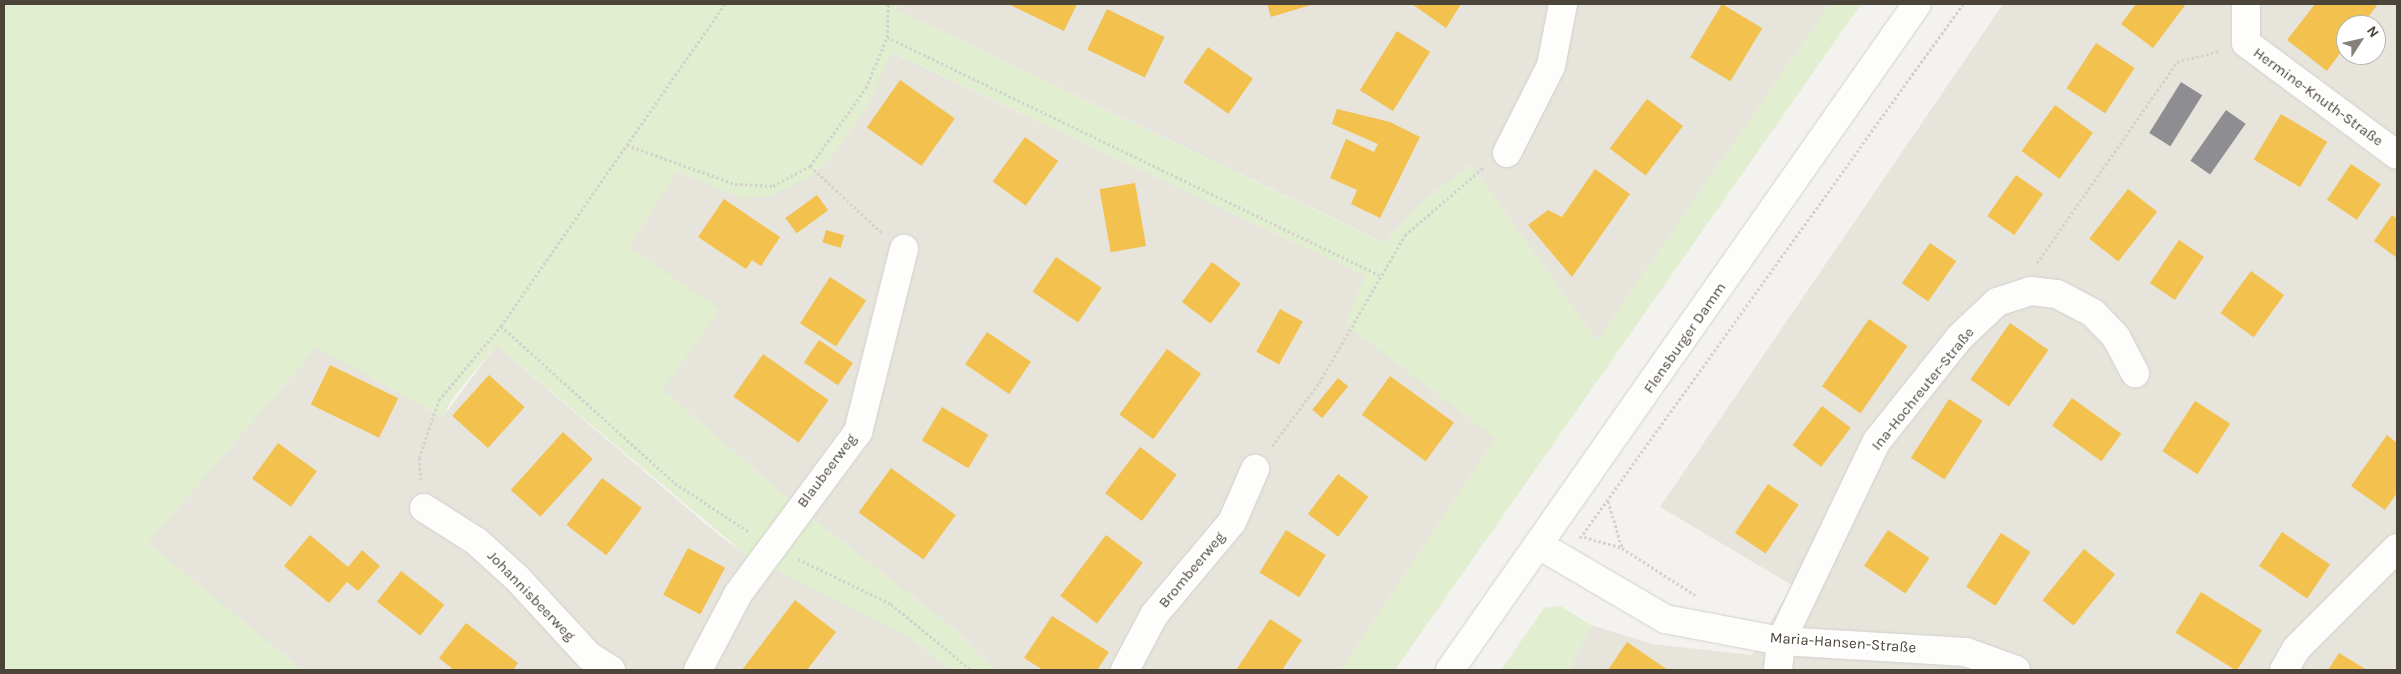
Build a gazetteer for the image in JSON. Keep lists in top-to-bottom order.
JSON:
{
  "streets": {
    "street": [
      "Hermine-Knuth-Straße",
      "Flensburger Damm",
      "Ina-Hochreuter-Straße",
      "Blaubeerweg",
      "Brombeerweg",
      "Johannisbeerweg",
      "Maria-Hansen-Straße"
    ]
  },
  "crossings": [
    ["Flensburger Damm", "Maria-Hansen-Straße"],
    ["Ina-Hochreuter-Straße", "Maria-Hansen-Straße"]
  ],
  "north": "top right"
}
